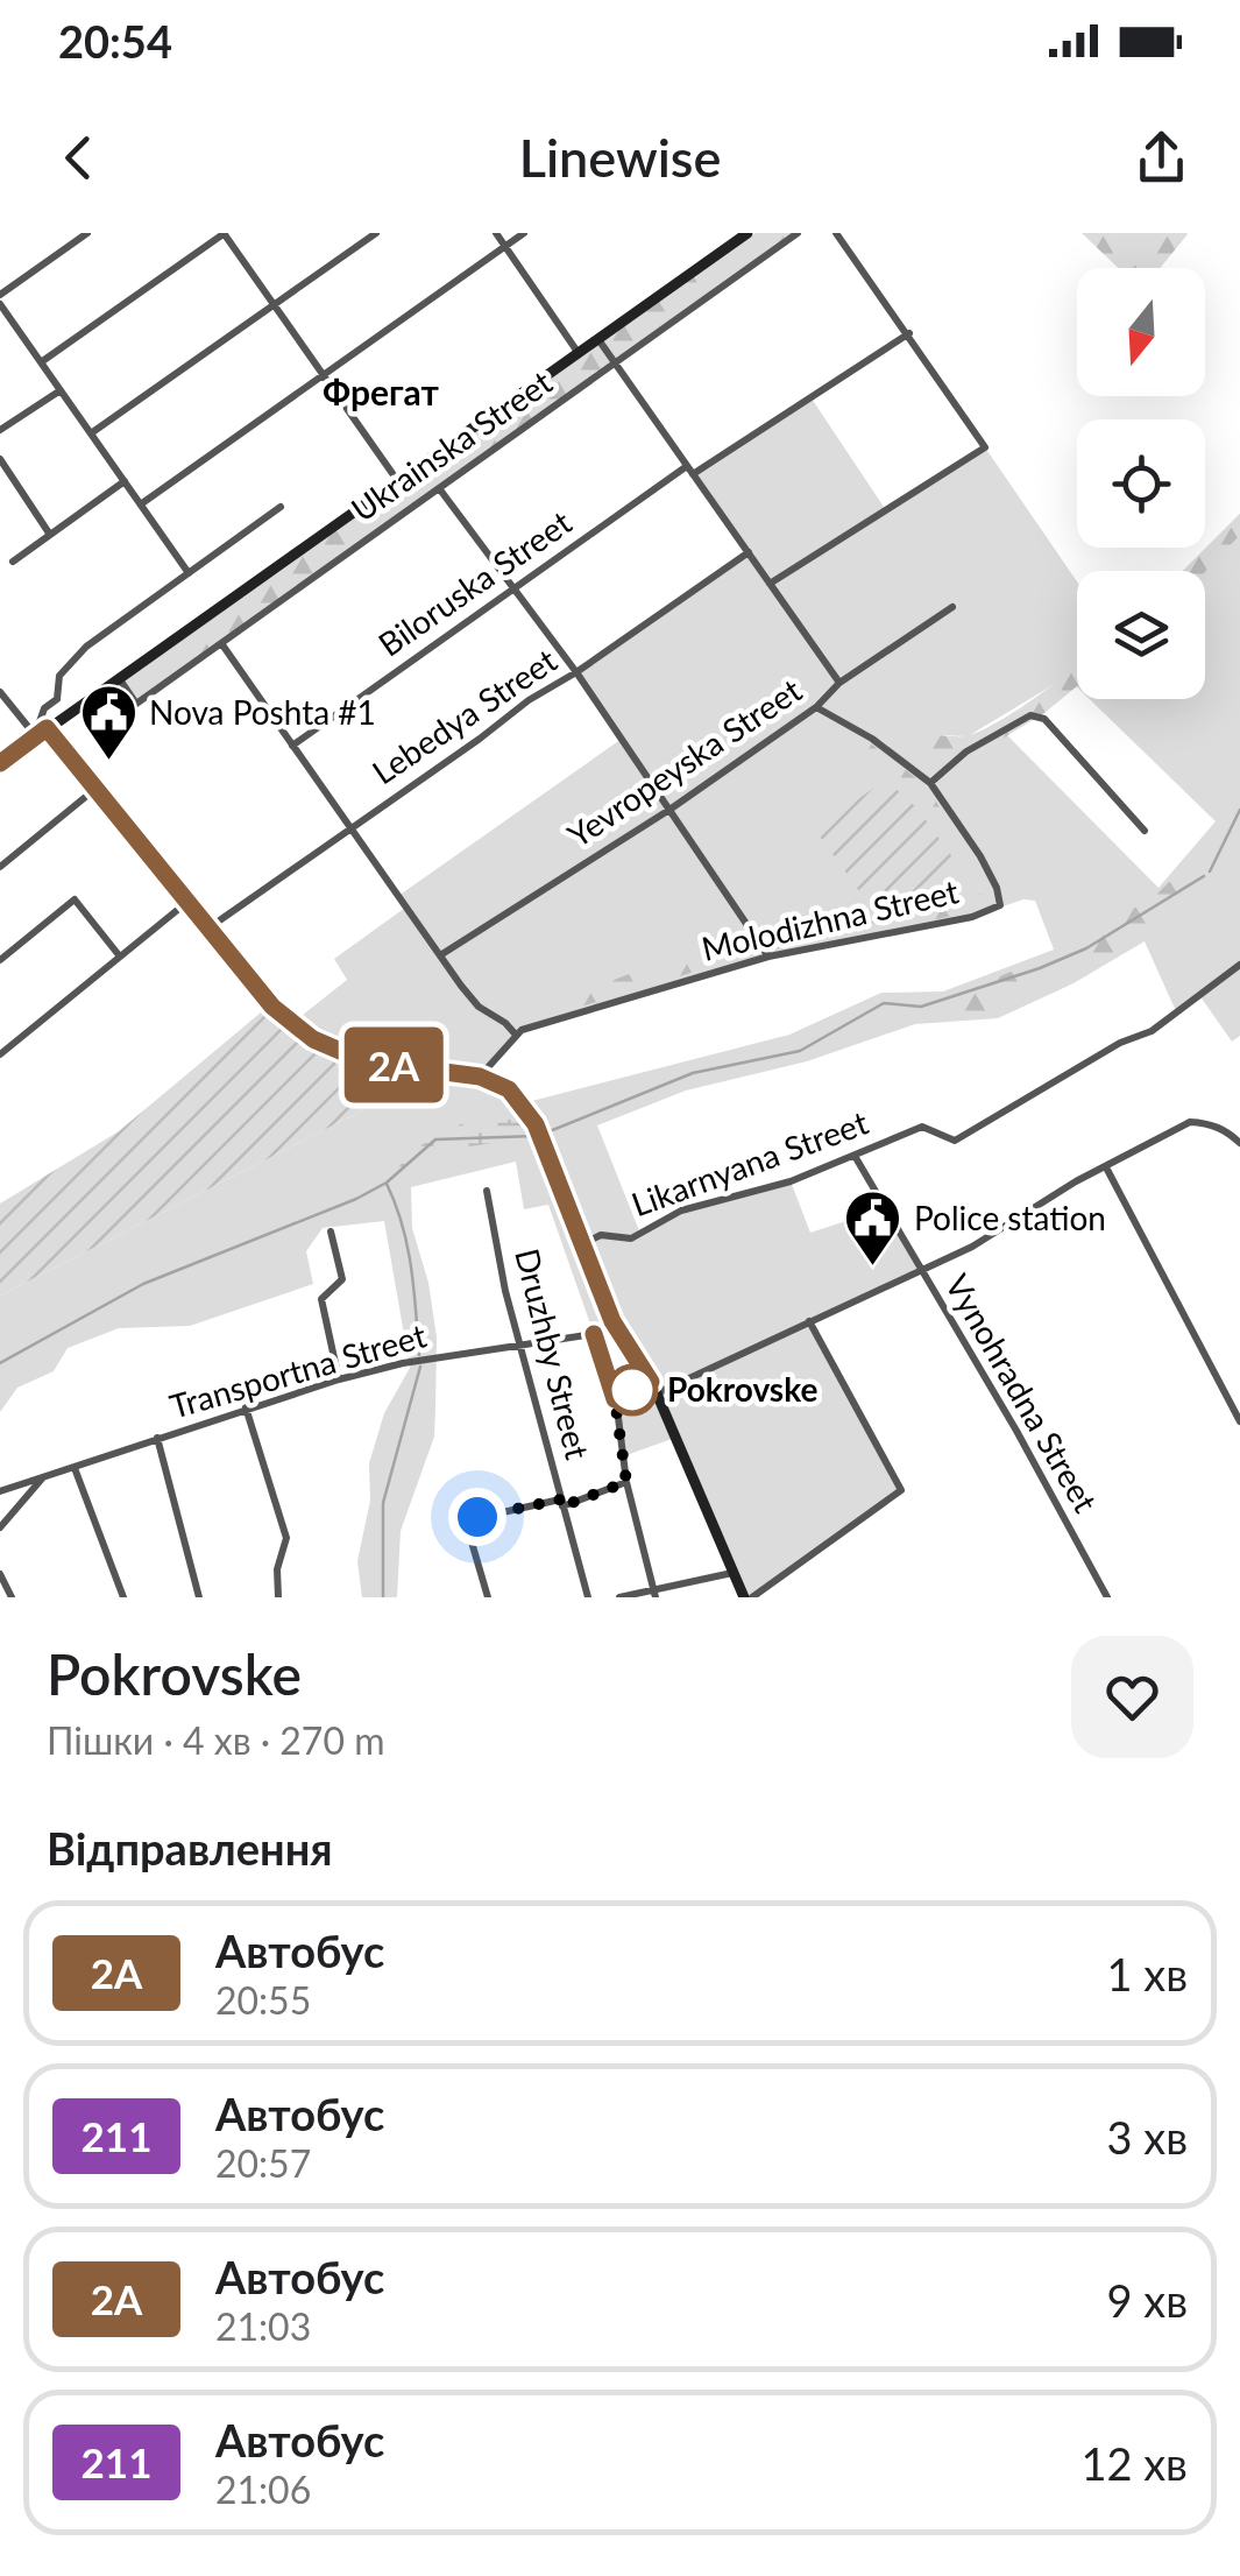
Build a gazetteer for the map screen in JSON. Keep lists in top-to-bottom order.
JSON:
{
  "streets": {
    "street": [
      "Ukrainska Street",
      "Biloruska Street",
      "Lebedya Street",
      "Yevropeyska Street",
      "Molodizhna Street",
      "Likarnyana Street",
      "Druzhby Street",
      "Transportna Street",
      "Vynohradna Street"
    ]
  },
  "crossings": [
    ["Likarnyana Street", "Vynohradna Street"],
    ["Druzhby Street", "Transportna Street"]
  ],
  "districts": ["Фрегат"],
  "places": {
    "public building": ["Nova Poshta #1", "Police station"],
    "other": ["Pokrovske"]
  },
  "lines": ["bus line 2А"],
  "north": "bottom",
  "page": {
    "status": "20:54",
    "header": "Linewise",
    "on_map": "2А",
    "heading": [
      ["Pokrovske", "Пішки · 4 хв · 270 m"],
      "Відправлення"
    ],
    "list": [
      {
        "mark": "2А",
        "name": "Автобус",
        "note": "20:55",
        "value": "1 хв"
      },
      {
        "mark": "211",
        "name": "Автобус",
        "note": "20:57",
        "value": "3 хв"
      },
      {
        "mark": "2А",
        "name": "Автобус",
        "note": "21:03",
        "value": "9 хв"
      },
      {
        "mark": "211",
        "name": "Автобус",
        "note": "21:06",
        "value": "12 хв"
      }
    ]
  }
}
